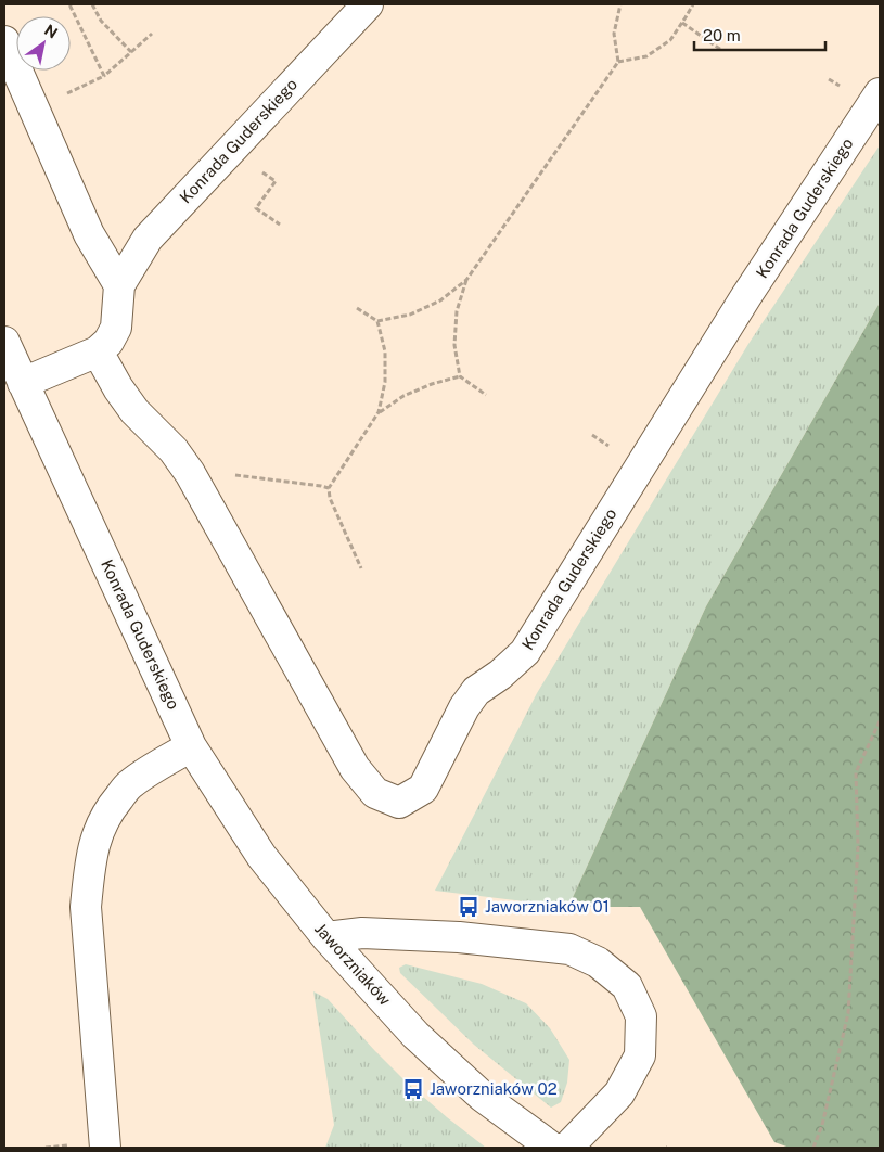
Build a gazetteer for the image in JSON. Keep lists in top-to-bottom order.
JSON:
{
  "streets": {
    "street": ["Konrada Guderskiego", "Jaworzniaków"]
  },
  "crossings": [
    ["Konrada Guderskiego", "Jaworzniaków"]
  ],
  "places": {
    "bus stop": ["Jaworzniaków 01", "Jaworzniaków 02"]
  },
  "scale_bar": "20 m",
  "north": "top right"
}
